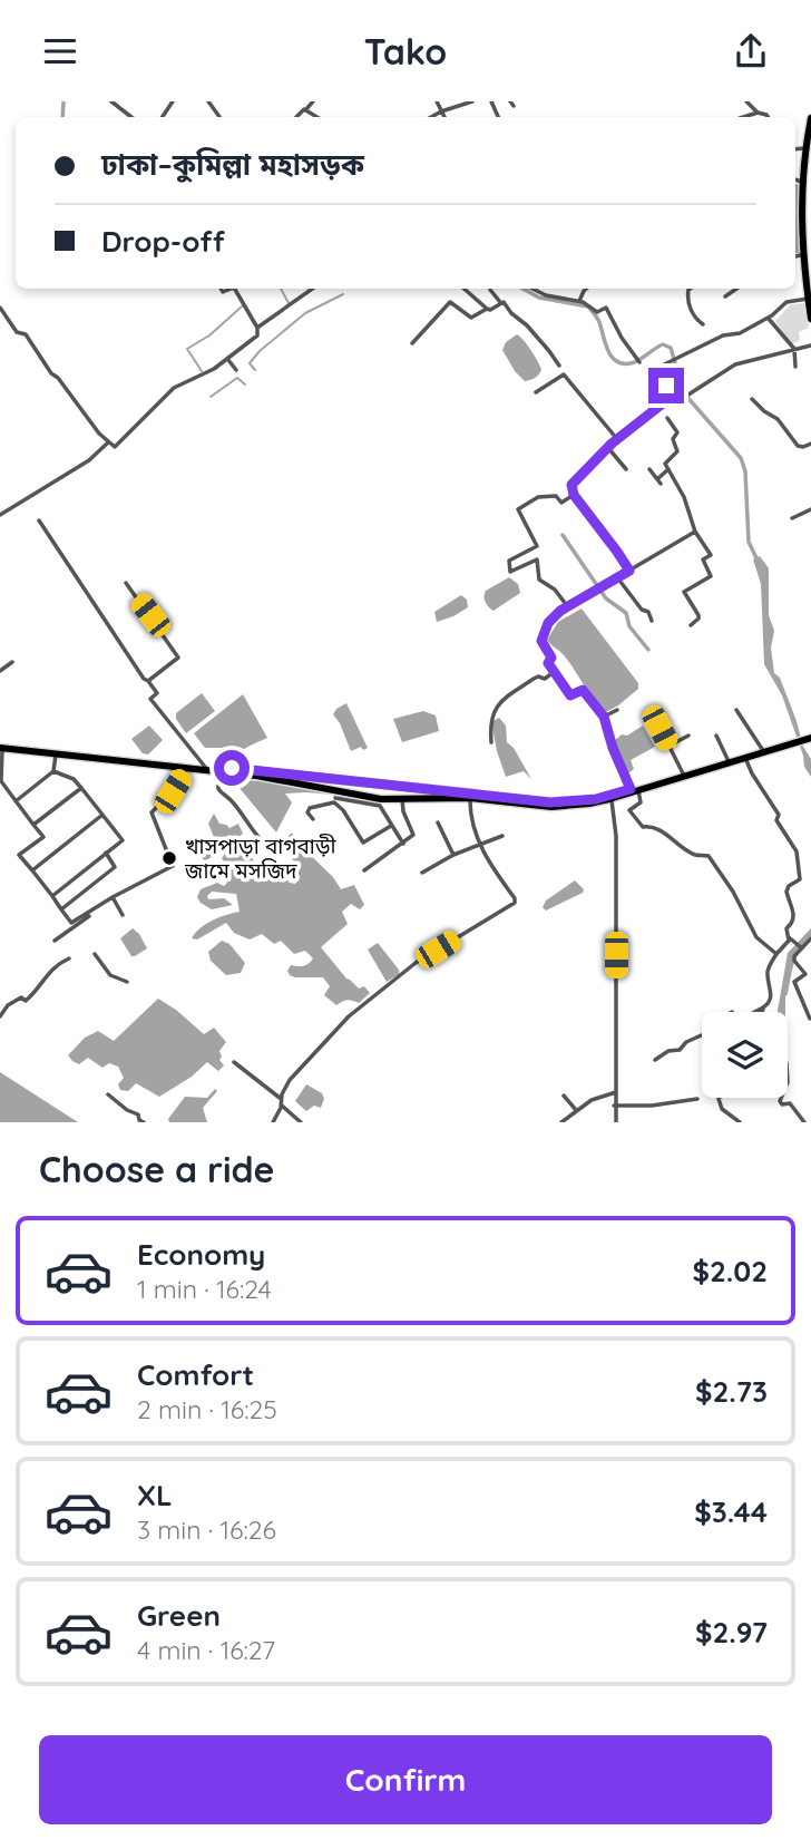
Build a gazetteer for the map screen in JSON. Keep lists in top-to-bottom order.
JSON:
{
  "places": ["খাসপাড়া বাগবাড়ী জামে মসজিদ"],
  "page": {
    "header": "Tako",
    "banner": ["ঢাকা–কুমিল্লা মহাসড়ক", "Drop-off"],
    "heading": "Choose a ride",
    "list": [
      {
        "name": "Economy",
        "note": "1 min · 16:24",
        "value": "$2.02"
      },
      {
        "name": "Comfort",
        "note": "2 min · 16:25",
        "value": "$2.73"
      },
      {
        "name": "XL",
        "note": "3 min · 16:26",
        "value": "$3.44"
      },
      {
        "name": "Green",
        "note": "4 min · 16:27",
        "value": "$2.97"
      }
    ],
    "buttons": "Confirm"
  }
}
